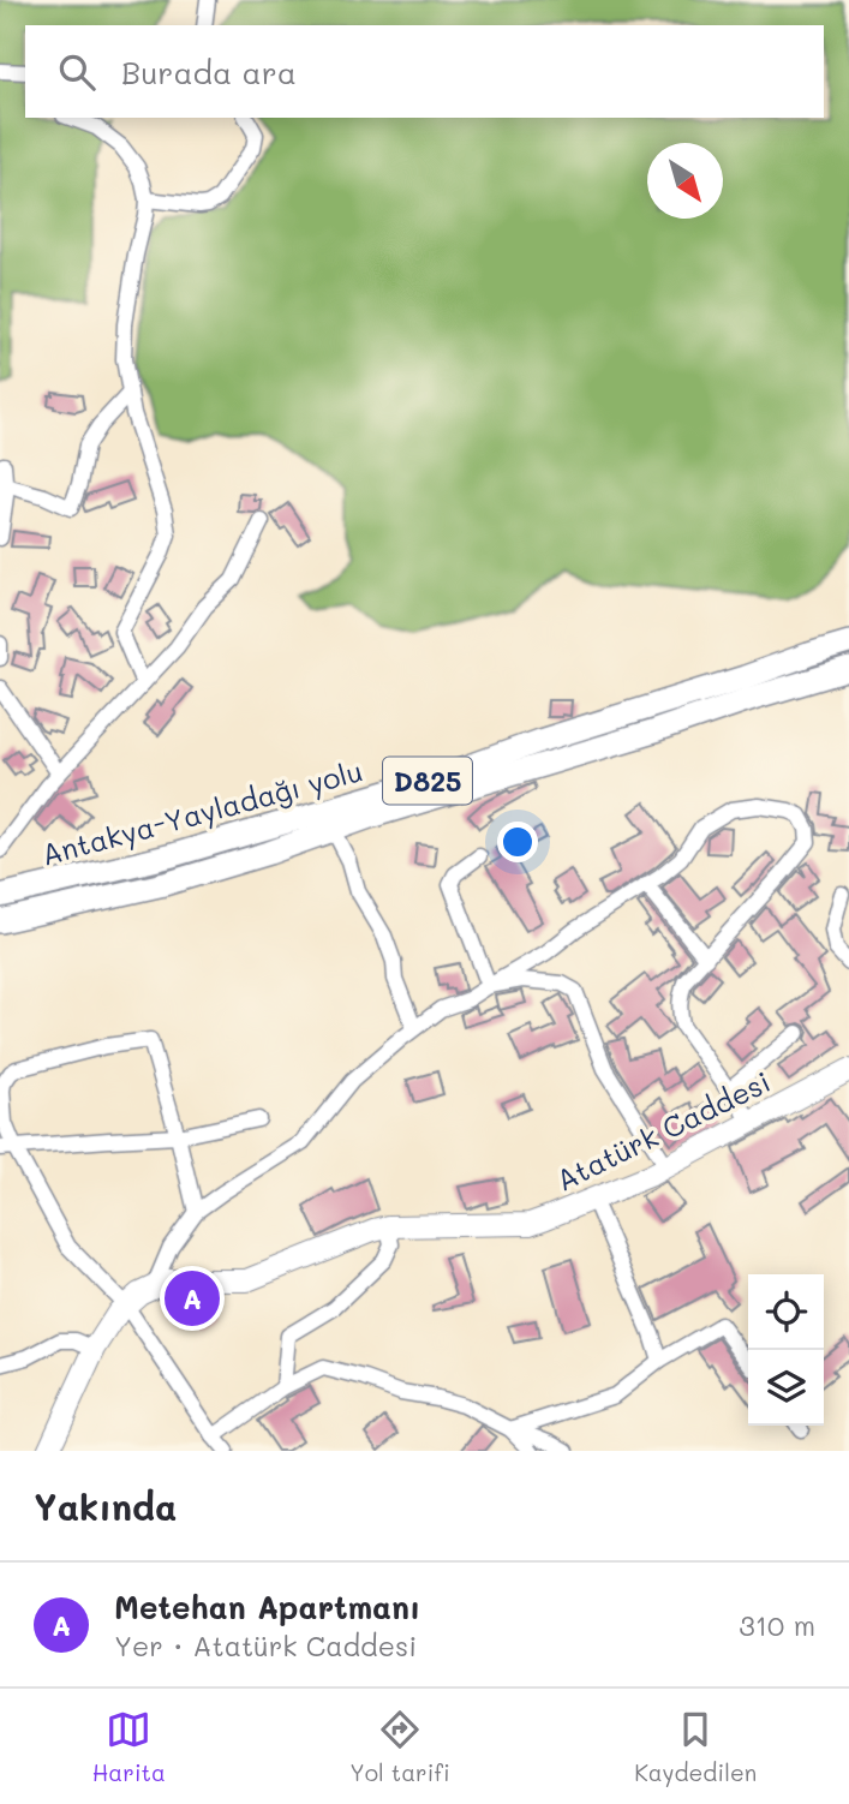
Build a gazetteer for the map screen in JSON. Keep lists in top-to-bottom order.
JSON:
{
  "streets": {
    "highway": ["D825", "Antakya-Yayladağı yolu"],
    "main road": ["Atatürk Caddesi"]
  },
  "north": "bottom right",
  "page": {
    "search": "Burada ara",
    "pins": "A",
    "heading": "Yakında",
    "list": [
      {
        "mark": "A",
        "name": "Metehan Apartmanı",
        "note": "Yer · Atatürk Caddesi",
        "value": "310 m"
      }
    ],
    "nav": ["Harita", "Yol tarifi", "Kaydedilen"]
  }
}
